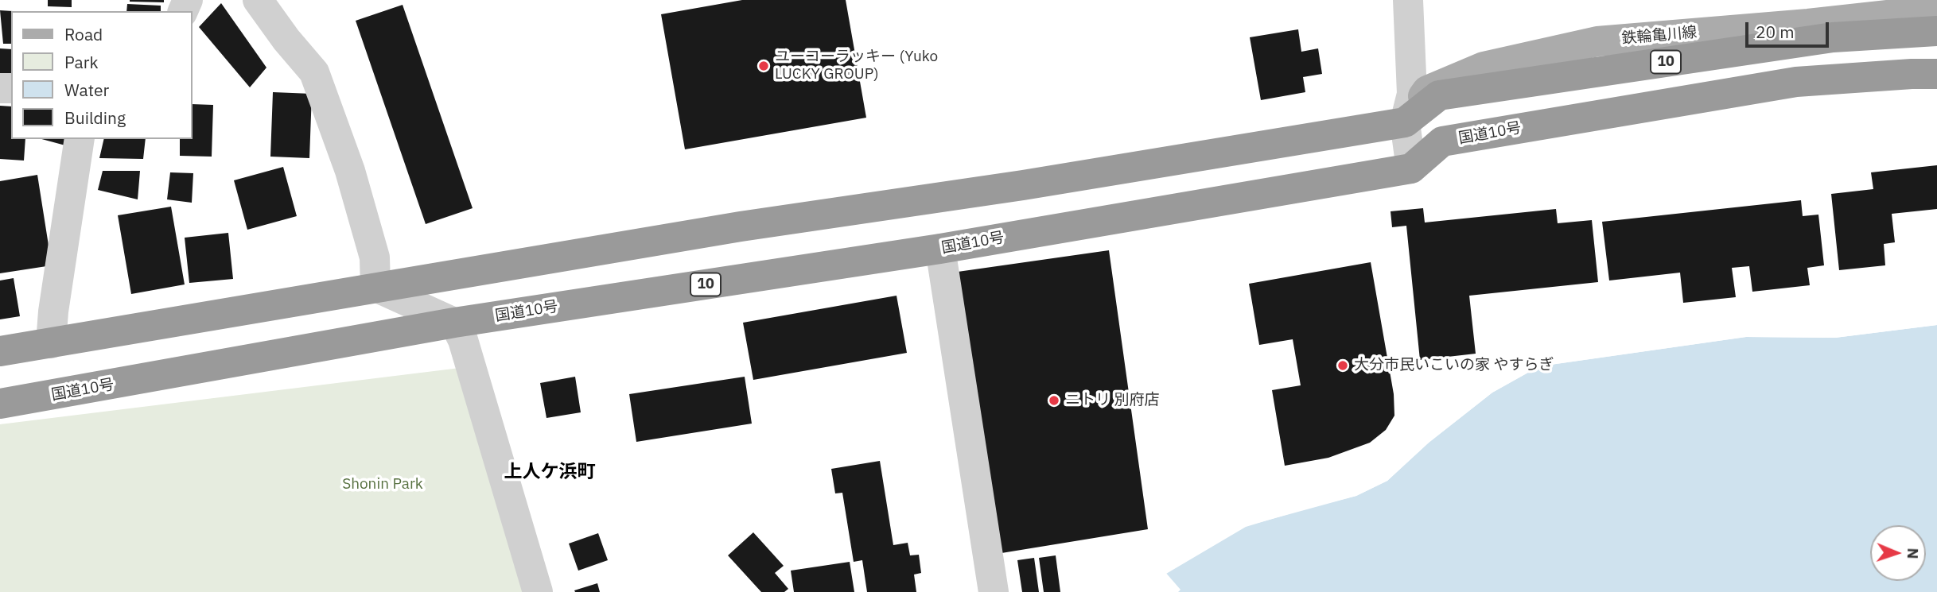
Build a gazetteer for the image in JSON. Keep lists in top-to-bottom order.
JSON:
{
  "streets": {
    "highway": ["10", "国道10号"],
    "main road": ["鉄輪亀川線"]
  },
  "crossings": [
    ["鉄輪亀川線", "10"]
  ],
  "districts": ["上人ケ浜町"],
  "parks": ["Shonin Park"],
  "places": ["ユーコーラッキー (Yuko LUCKY GROUP)", "大分市民いこいの家 やすらぎ", "ニトリ 別府店"],
  "legend": [
    "Road",
    "Park",
    "Water",
    "Building"
  ],
  "scale_bar": "20 m",
  "north": "right"
}
